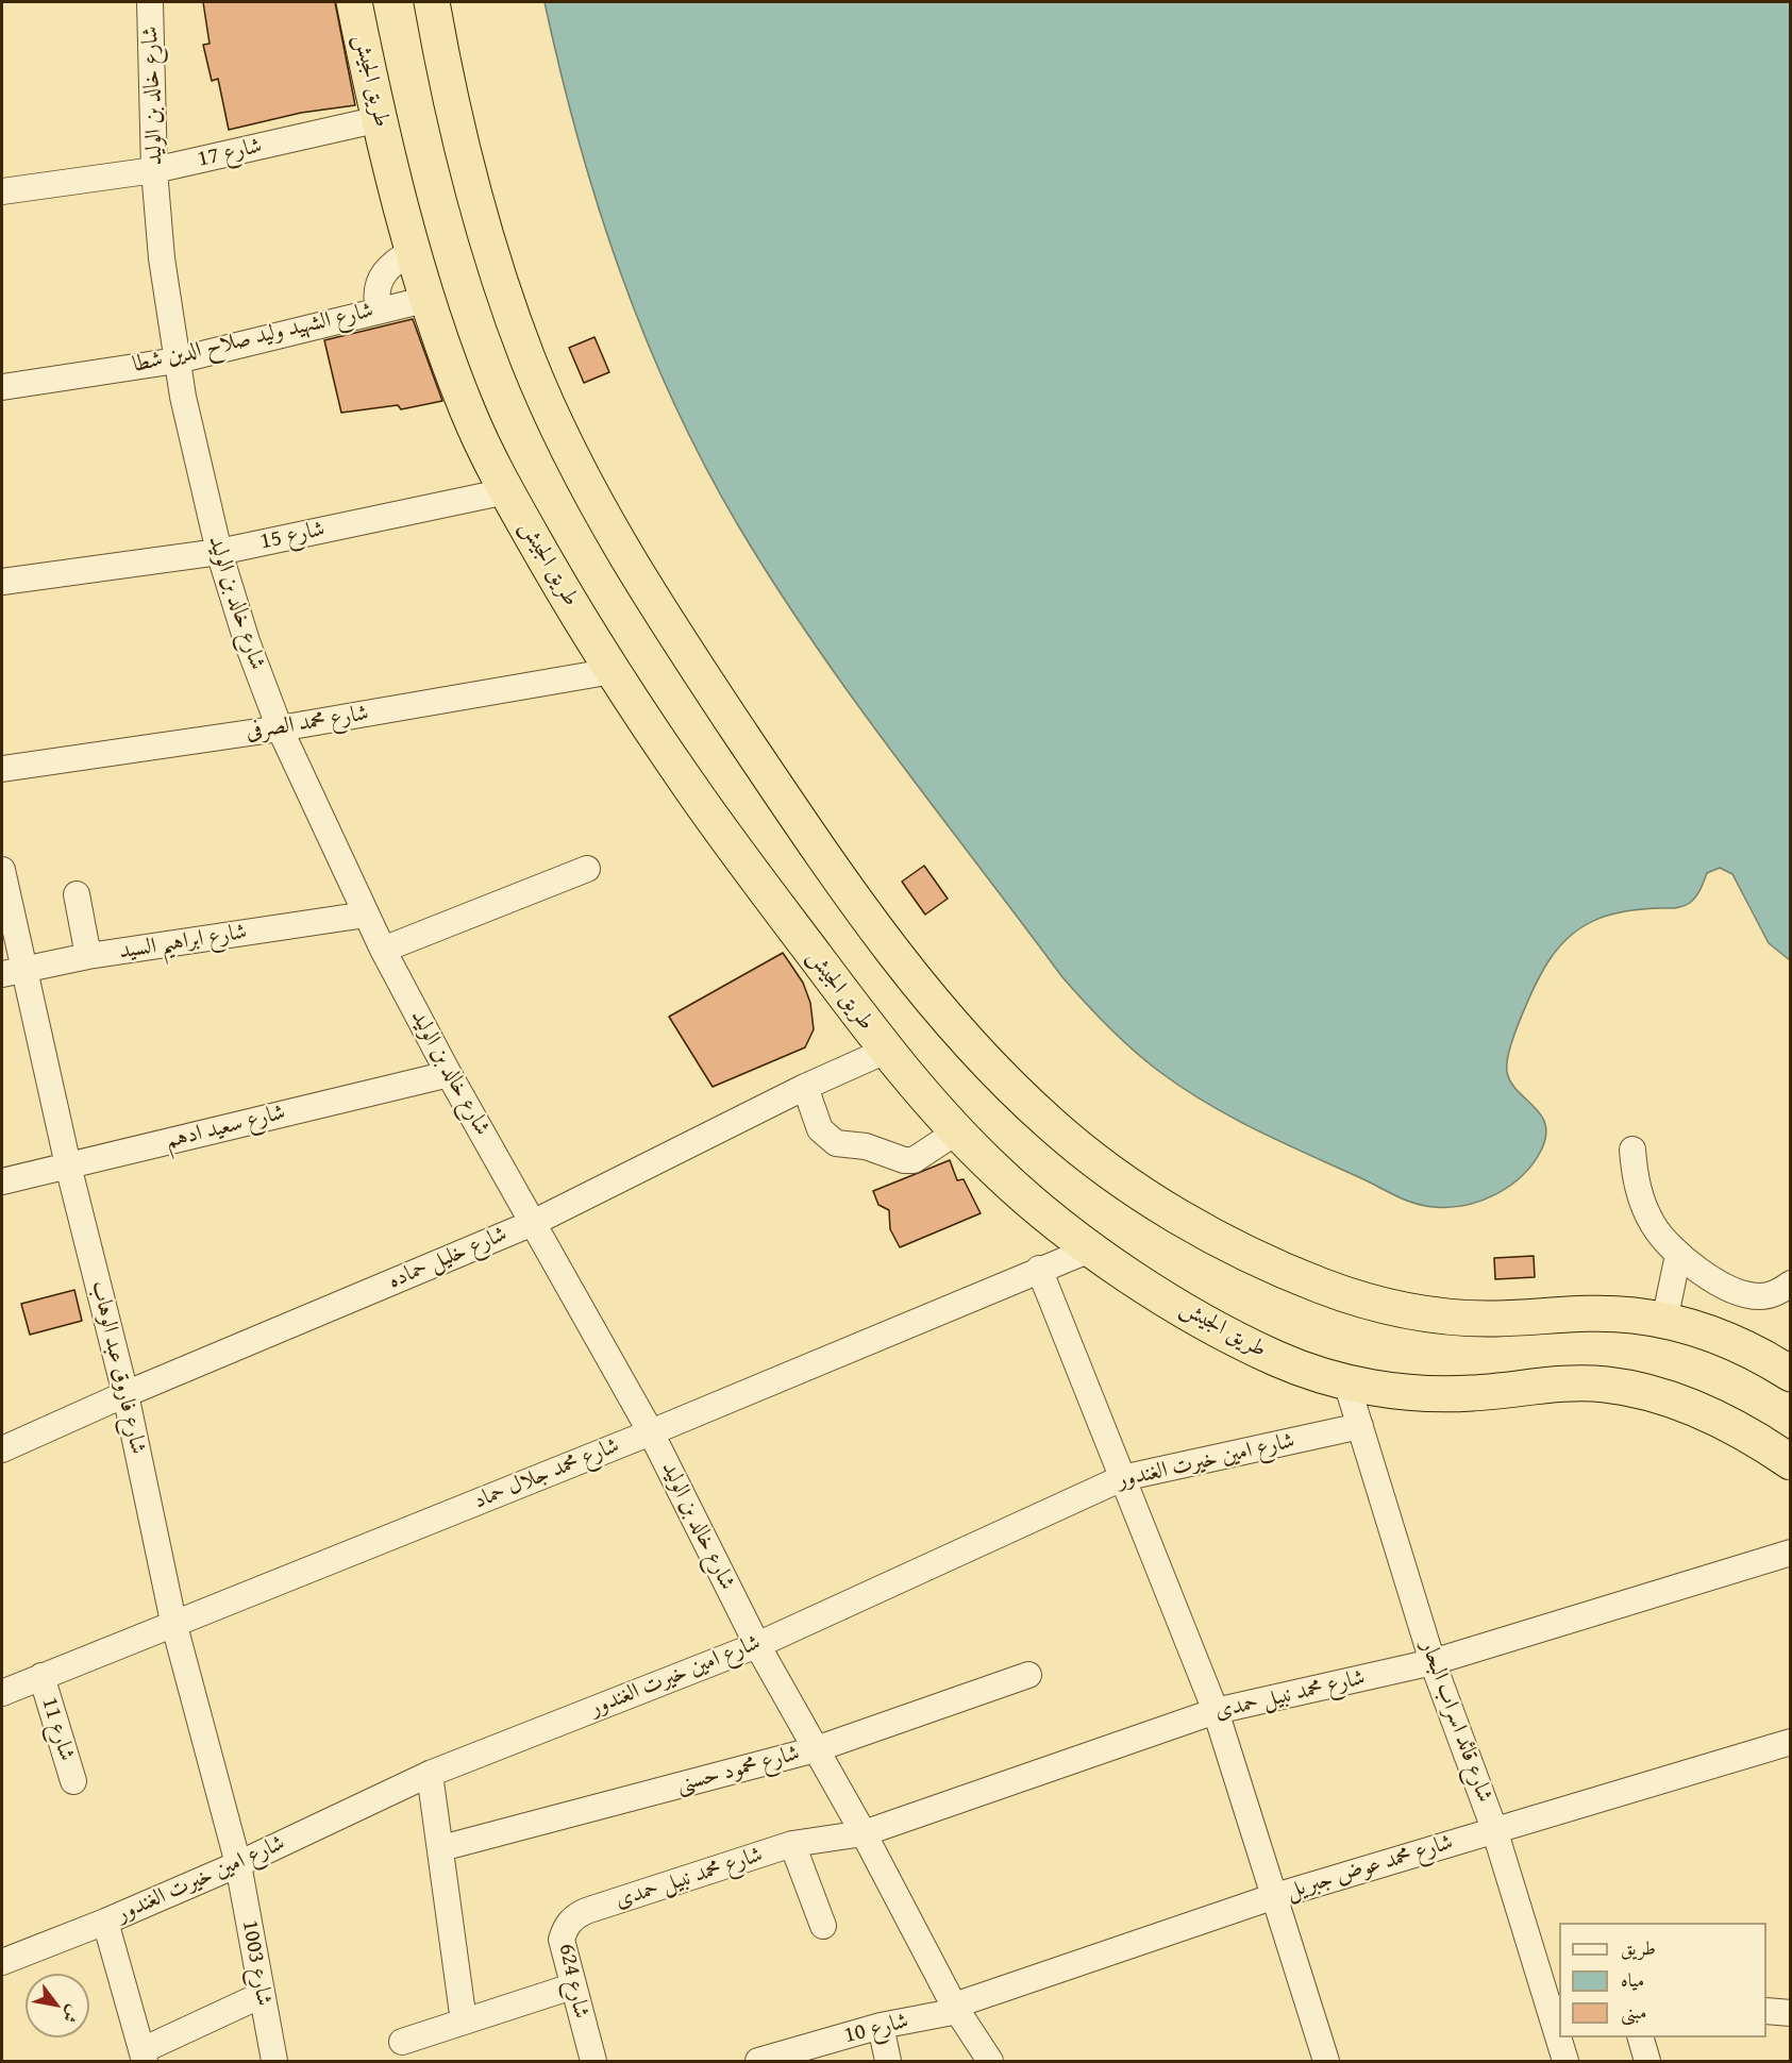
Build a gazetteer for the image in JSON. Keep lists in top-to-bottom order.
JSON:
{
  "streets": {
    "highway": ["طريق الجيش"],
    "street": [
      "شارع خالد بن الوليد",
      "شارع 17",
      "شارع الشهيد وليد صلاح الدين شطا",
      "شارع 15",
      "شارع محمد الصرفى",
      "شارع ابراهيم السيد",
      "شارع سعيد ادهم",
      "شارع خليل حماده",
      "شارع فاروق عبد الوهاب",
      "شارع امين خيرت الغندور",
      "شارع محمد جلال حماد",
      "شارع محمد نبيل حمدى",
      "شارع قائد اسراب البحار",
      "شارع 11",
      "شارع محمود حسنى",
      "شارع محمد عوض جبريل",
      "شارع 1003",
      "شارع 624",
      "شارع 10"
    ]
  },
  "crossings": [
    ["طريق الجيش", "شارع 17"],
    ["طريق الجيش", "شارع الشهيد وليد صلاح الدين شطا"],
    ["طريق الجيش", "شارع 15"],
    ["طريق الجيش", "شارع محمد الصرفى"],
    ["طريق الجيش", "شارع خليل حماده"],
    ["طريق الجيش", "شارع محمد جلال حماد"],
    ["طريق الجيش", "شارع قائد اسراب البحار"],
    ["شارع خالد بن الوليد", "شارع 17"],
    ["شارع خالد بن الوليد", "شارع الشهيد وليد صلاح الدين شطا"],
    ["شارع خالد بن الوليد", "شارع 15"],
    ["شارع خالد بن الوليد", "شارع محمد الصرفى"],
    ["شارع خالد بن الوليد", "شارع ابراهيم السيد"],
    ["شارع خالد بن الوليد", "شارع سعيد ادهم"],
    ["شارع خالد بن الوليد", "شارع خليل حماده"],
    ["شارع خالد بن الوليد", "شارع امين خيرت الغندور"],
    ["شارع خالد بن الوليد", "شارع محمد جلال حماد"],
    ["شارع خالد بن الوليد", "شارع محمد نبيل حمدى"],
    ["شارع خالد بن الوليد", "شارع محمود حسنى"],
    ["شارع خالد بن الوليد", "شارع محمد عوض جبريل"],
    ["شارع خالد بن الوليد", "شارع 10"],
    ["شارع ابراهيم السيد", "شارع فاروق عبد الوهاب"],
    ["شارع سعيد ادهم", "شارع فاروق عبد الوهاب"],
    ["شارع خليل حماده", "شارع فاروق عبد الوهاب"],
    ["شارع فاروق عبد الوهاب", "شارع امين خيرت الغندور"],
    ["شارع فاروق عبد الوهاب", "شارع محمد جلال حماد"],
    ["شارع فاروق عبد الوهاب", "شارع 1003"],
    ["شارع امين خيرت الغندور", "شارع قائد اسراب البحار"],
    ["شارع امين خيرت الغندور", "شارع 1003"],
    ["شارع محمد جلال حماد", "شارع 11"],
    ["شارع محمد نبيل حمدى", "شارع قائد اسراب البحار"],
    ["شارع محمد نبيل حمدى", "شارع 624"],
    ["شارع قائد اسراب البحار", "شارع محمد عوض جبريل"],
    ["شارع محمد عوض جبريل", "شارع 10"]
  ],
  "legend": ["طريق", "مياه", "مبنى"],
  "north": "bottom right"
}
